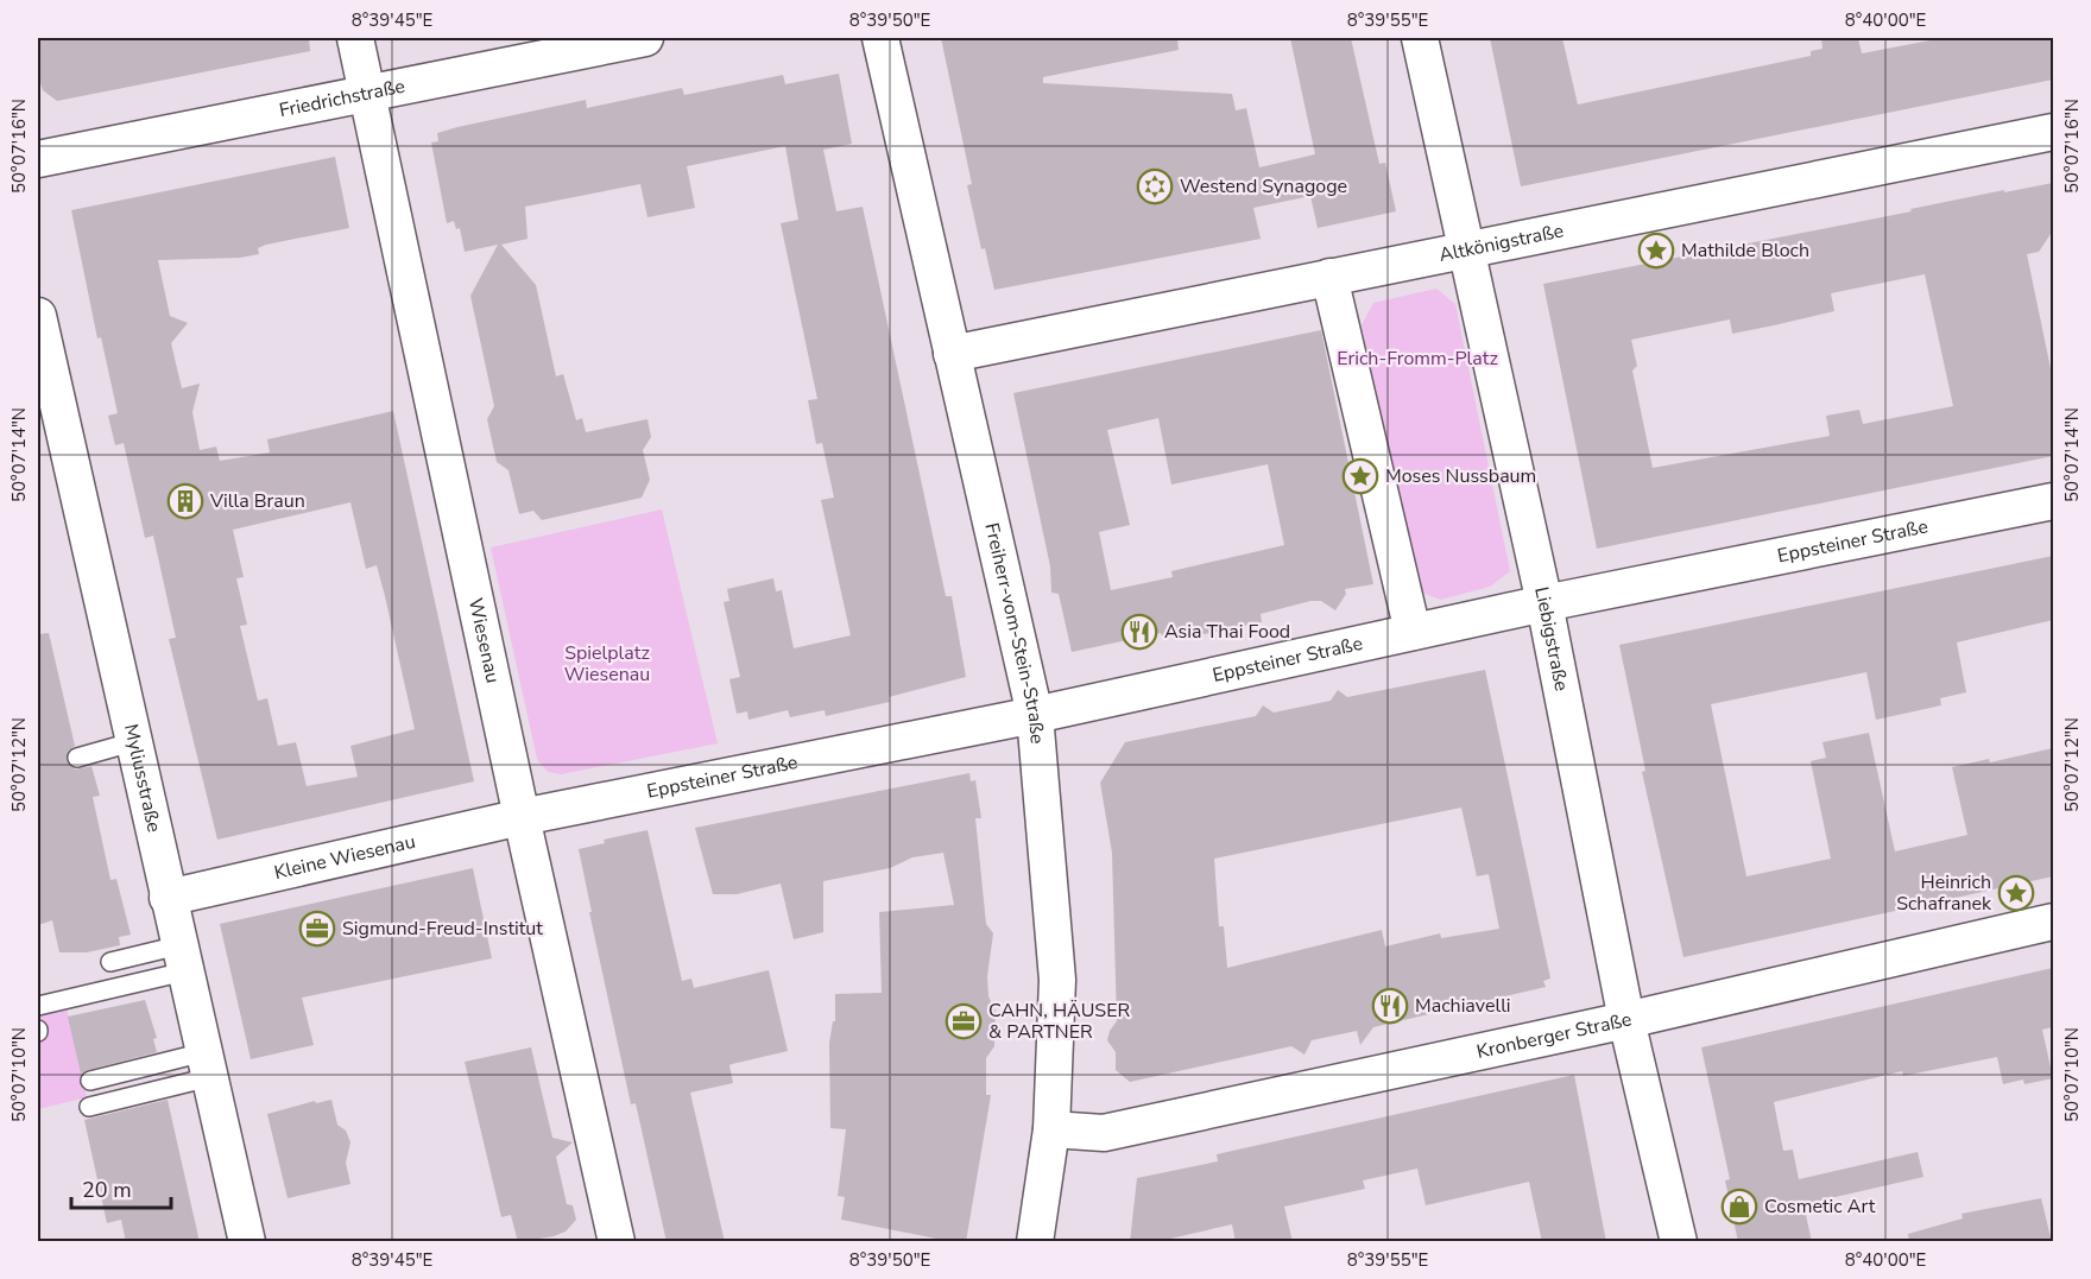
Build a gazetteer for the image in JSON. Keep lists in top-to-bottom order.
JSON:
{
  "streets": {
    "street": [
      "Friedrichstraße",
      "Altkönigstraße",
      "Eppsteiner Straße",
      "Freiherr-vom-Stein-Straße",
      "Liebigstraße",
      "Wiesenau",
      "Myliusstraße",
      "Kleine Wiesenau",
      "Kronberger Straße"
    ]
  },
  "crossings": [
    ["Friedrichstraße", "Wiesenau"],
    ["Altkönigstraße", "Freiherr-vom-Stein-Straße"],
    ["Altkönigstraße", "Liebigstraße"],
    ["Eppsteiner Straße", "Freiherr-vom-Stein-Straße"],
    ["Eppsteiner Straße", "Liebigstraße"],
    ["Eppsteiner Straße", "Wiesenau"],
    ["Eppsteiner Straße", "Kleine Wiesenau"],
    ["Freiherr-vom-Stein-Straße", "Kronberger Straße"],
    ["Liebigstraße", "Kronberger Straße"],
    ["Wiesenau", "Kleine Wiesenau"],
    ["Myliusstraße", "Kleine Wiesenau"]
  ],
  "parks": ["Erich-Fromm-Platz", "Spielplatz Wiesenau"],
  "places": {
    "synagogue": ["Westend Synagoge"],
    "place": ["Mathilde Bloch", "Moses Nussbaum", "Heinrich Schafranek"],
    "building": ["Villa Braun"],
    "restaurant": ["Asia Thai Food", "Machiavelli"],
    "office": ["Sigmund-Freud-Institut", "CAHN, HÄUSER & PARTNER"],
    "shop": ["Cosmetic Art"]
  },
  "scale_bar": "20 m",
  "coordinates": [
    "8°39'45\"E",
    "8°39'50\"E",
    "8°39'55\"E",
    "8°40'00\"E",
    "50°07'16\"N",
    "50°07'14\"N",
    "50°07'12\"N",
    "50°07'10\"N"
  ]
}
